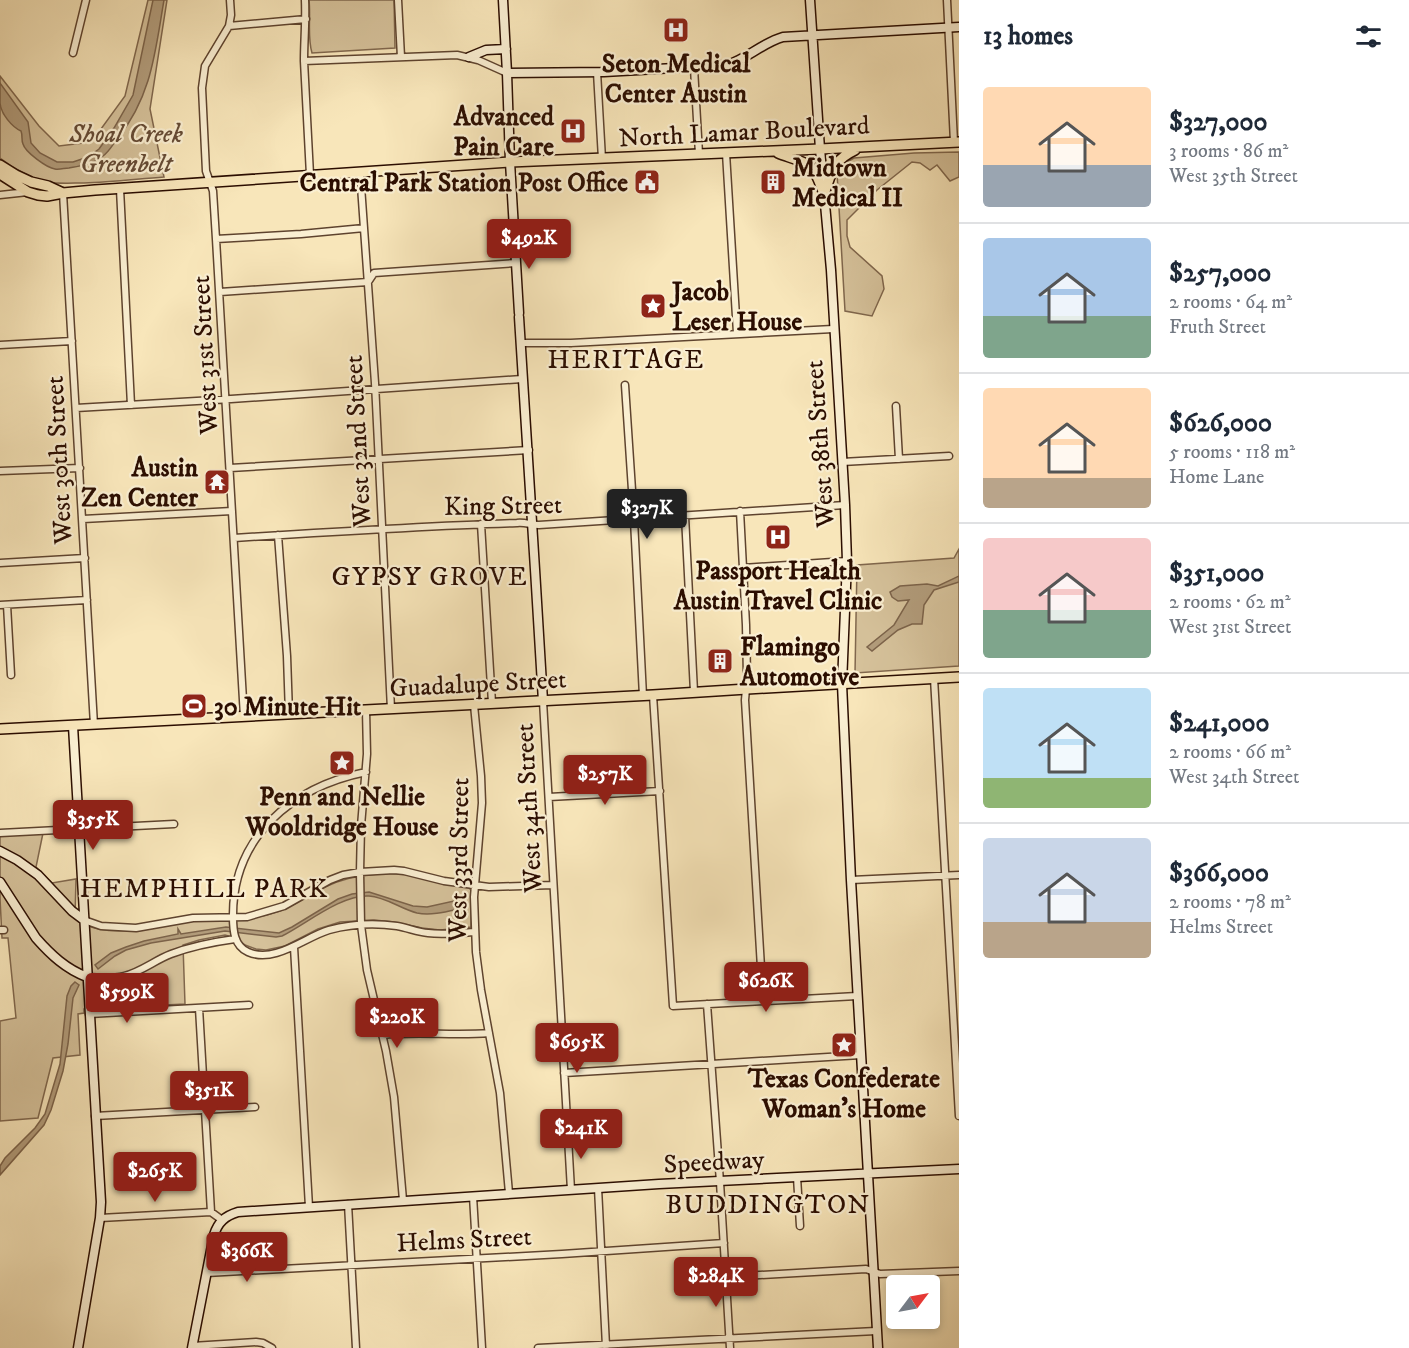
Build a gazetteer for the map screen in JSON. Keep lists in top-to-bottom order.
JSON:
{
  "streets": {
    "main road": ["North Lamar Boulevard", "Guadalupe Street"],
    "street": [
      "West 31st Street",
      "West 32nd Street",
      "West 38th Street",
      "West 30th Street",
      "King Street",
      "West 34th Street",
      "West 33rd Street",
      "Speedway",
      "Helms Street"
    ]
  },
  "crossings": [
    ["North Lamar Boulevard", "West 31st Street"],
    ["North Lamar Boulevard", "West 32nd Street"],
    ["North Lamar Boulevard", "West 38th Street"],
    ["North Lamar Boulevard", "West 30th Street"],
    ["North Lamar Boulevard", "West 34th Street"],
    ["West 31st Street", "King Street"],
    ["West 31st Street", "Guadalupe Street"],
    ["West 32nd Street", "King Street"],
    ["West 32nd Street", "Guadalupe Street"],
    ["West 38th Street", "King Street"],
    ["West 38th Street", "Guadalupe Street"],
    ["West 38th Street", "Speedway"],
    ["West 30th Street", "Guadalupe Street"],
    ["King Street", "West 34th Street"],
    ["Guadalupe Street", "West 34th Street"],
    ["Guadalupe Street", "West 33rd Street"],
    ["West 34th Street", "Speedway"],
    ["West 33rd Street", "Speedway"]
  ],
  "districts": [
    "HERITAGE",
    "GYPSY GROVE",
    "HEMPHILL PARK",
    "BUDDINGTON"
  ],
  "parks": ["Shoal Creek Greenbelt"],
  "places": {
    "hospital": ["Seton Medical Center Austin", "Advanced Pain Care", "Passport Health Austin Travel Clinic"],
    "public building": ["Central Park Station Post Office"],
    "building": ["Midtown Medical II", "Flamingo Automotive"],
    "place": ["Jacob Leser House", "Penn and Nellie Wooldridge House", "Texas Confederate Woman's Home"],
    "temple": ["Austin Zen Center"],
    "sports": ["30 Minute Hit"]
  },
  "north": "top right",
  "page": {
    "heading": "13 homes",
    "list": [
      {
        "name": "$327,000",
        "note": "3 rooms · 86 m² · West 35th Street"
      },
      {
        "name": "$257,000",
        "note": "2 rooms · 64 m² · Fruth Street"
      },
      {
        "name": "$626,000",
        "note": "5 rooms · 118 m² · Home Lane"
      },
      {
        "name": "$351,000",
        "note": "2 rooms · 62 m² · West 31st Street"
      },
      {
        "name": "$241,000",
        "note": "2 rooms · 66 m² · West 34th Street"
      },
      {
        "name": "$366,000",
        "note": "2 rooms · 78 m² · Helms Street"
      }
    ],
    "price": [
      "$492K",
      "$327K",
      "$257K",
      "$355K",
      "$626K",
      "$599K",
      "$220K",
      "$695K",
      "$351K",
      "$241K",
      "$265K",
      "$366K",
      "$284K"
    ]
  }
}
